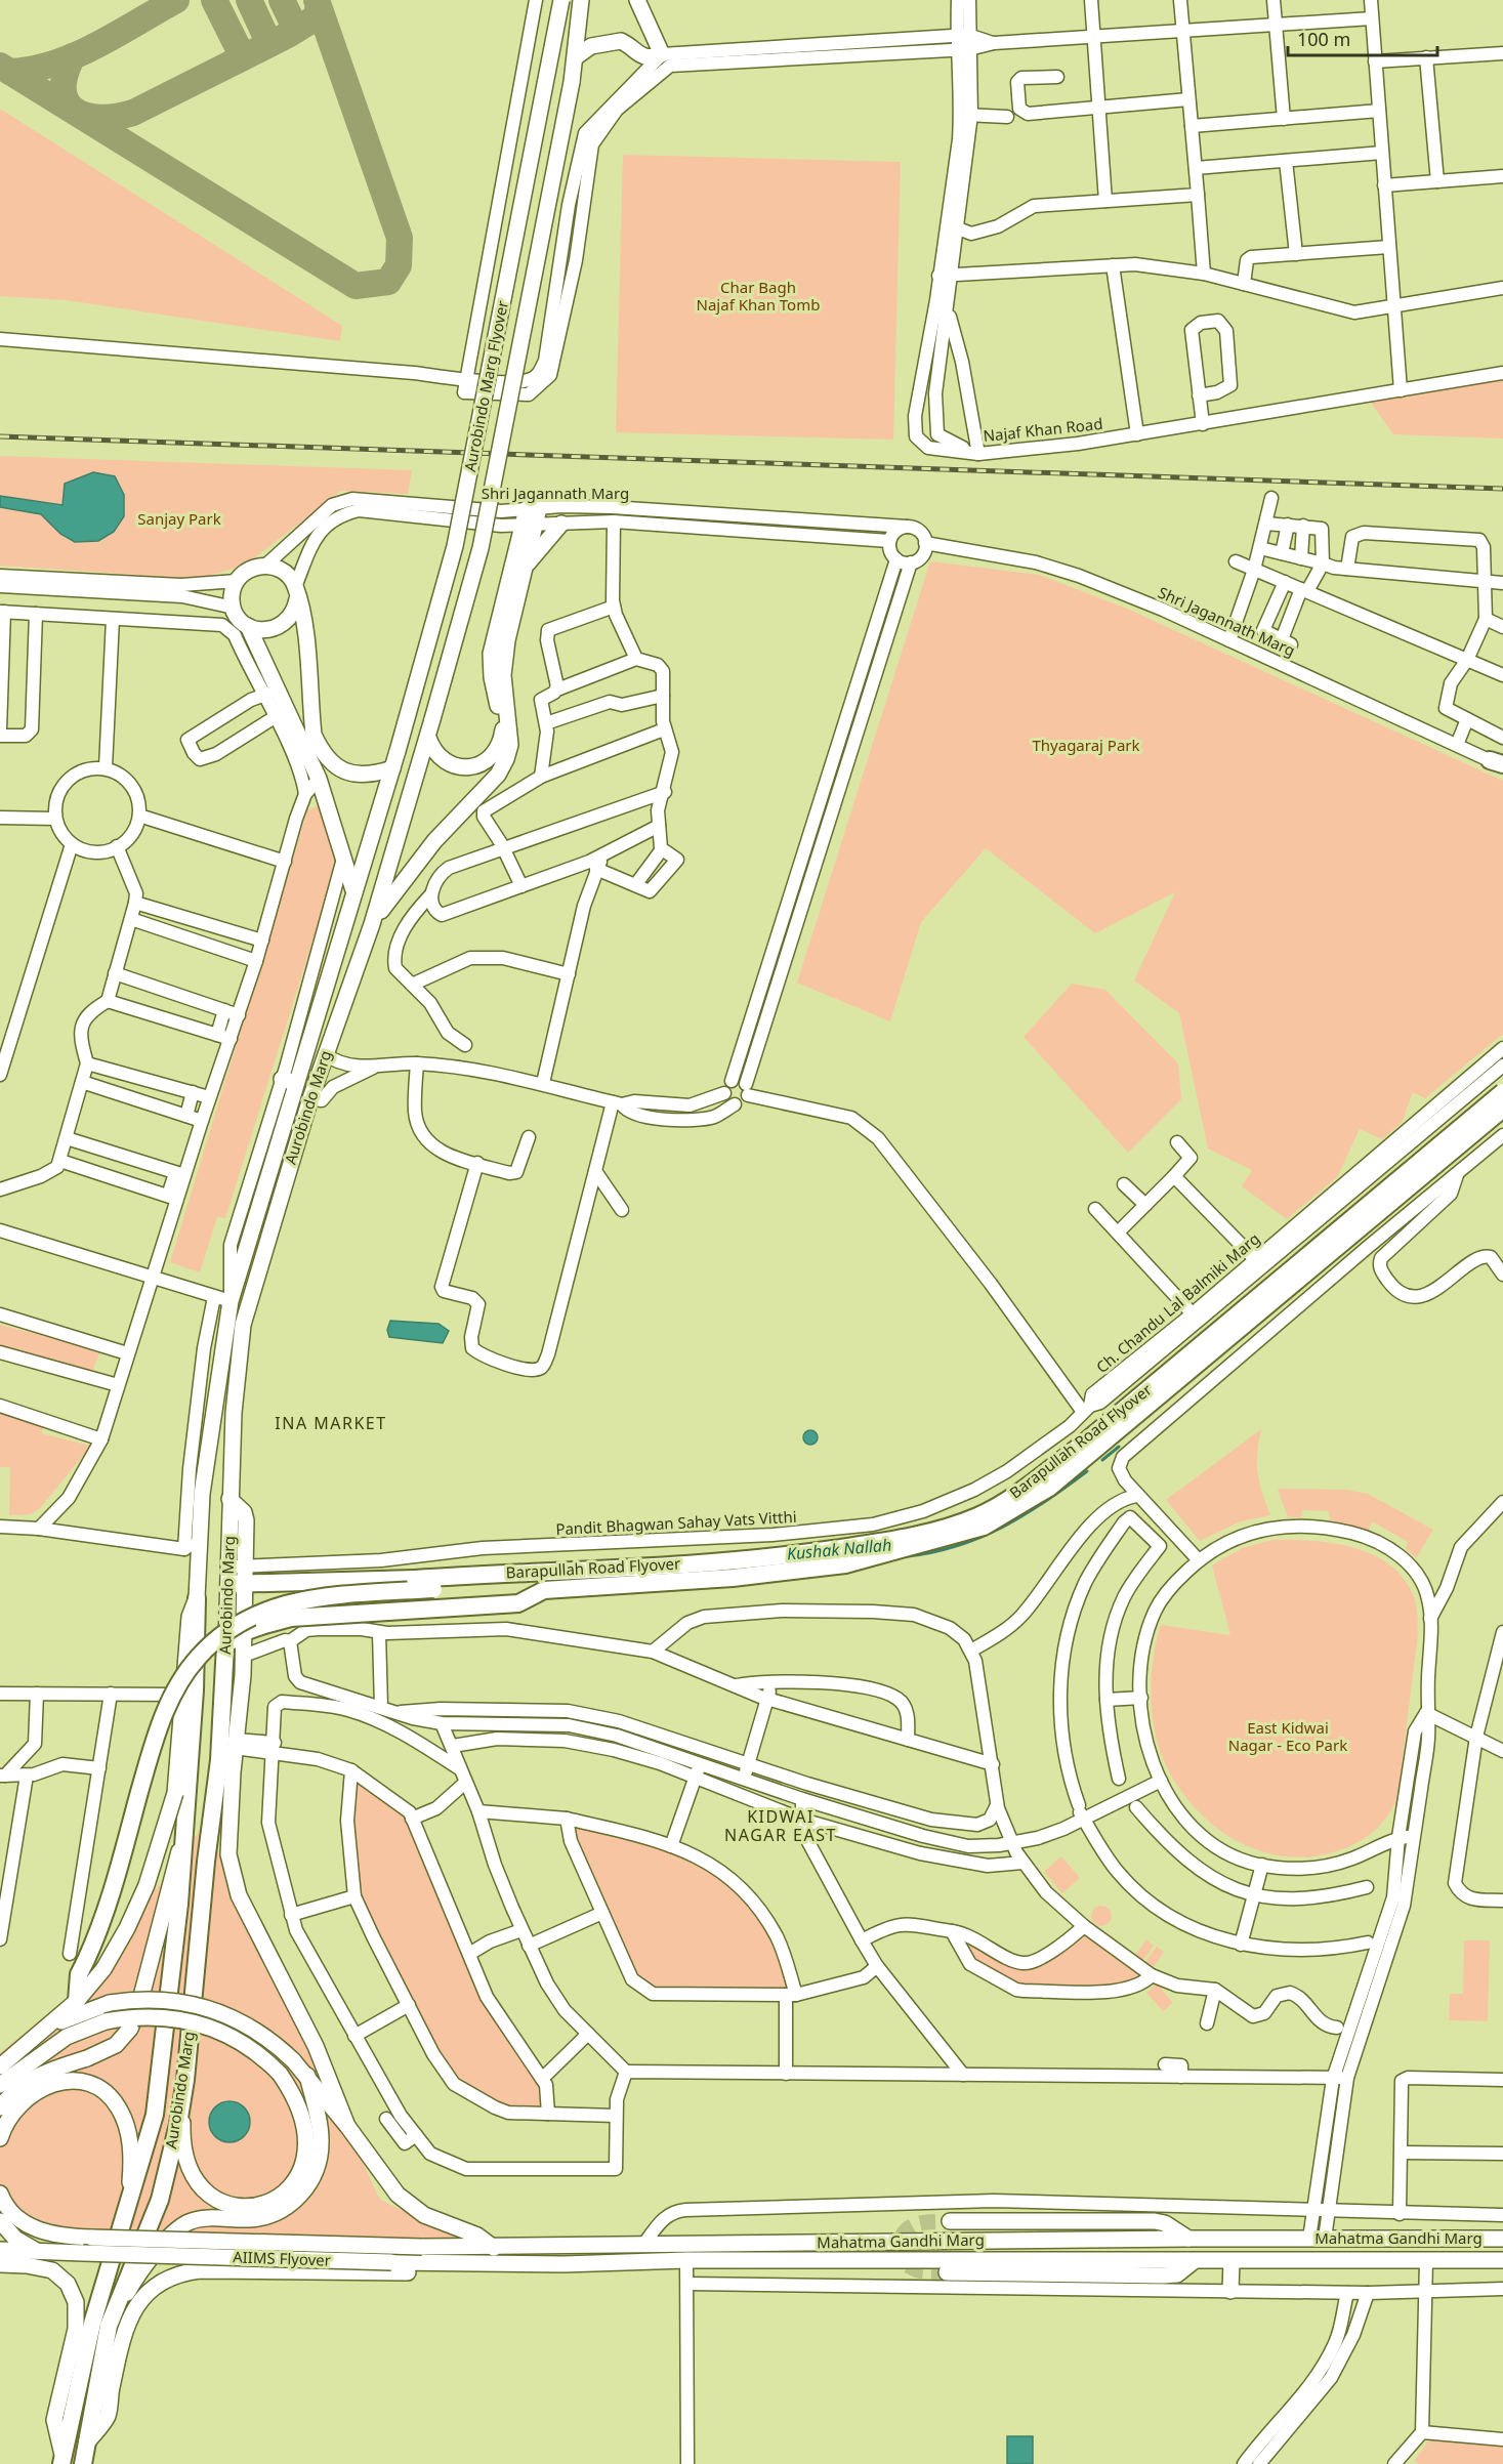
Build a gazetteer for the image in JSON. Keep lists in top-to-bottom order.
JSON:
{
  "streets": {
    "highway": ["Aurobindo Marg", "Barapullah Road Flyover"],
    "main road": ["Aurobindo Marg Flyover", "Mahatma Gandhi Marg", "AIIMS Flyover"],
    "street": [
      "Najaf Khan Road",
      "Shri Jagannath Marg",
      "Ch. Chandu Lal Balmiki Marg",
      "Pandit Bhagwan Sahay Vats Vitthi"
    ]
  },
  "crossings": [
    ["Aurobindo Marg Flyover", "Aurobindo Marg"],
    ["Aurobindo Marg", "Barapullah Road Flyover"],
    ["Aurobindo Marg", "Pandit Bhagwan Sahay Vats Vitthi"],
    ["Ch. Chandu Lal Balmiki Marg", "Pandit Bhagwan Sahay Vats Vitthi"],
    ["Barapullah Road Flyover", "Pandit Bhagwan Sahay Vats Vitthi"],
    ["Mahatma Gandhi Marg", "AIIMS Flyover"]
  ],
  "districts": ["INA MARKET", "KIDWAI NAGAR EAST"],
  "water": ["Kushak Nallah"],
  "parks": [
    "Char Bagh Najaf Khan Tomb",
    "Sanjay Park",
    "Thyagaraj Park",
    "East Kidwai Nagar - Eco Park"
  ],
  "scale_bar": "100 m"
}
